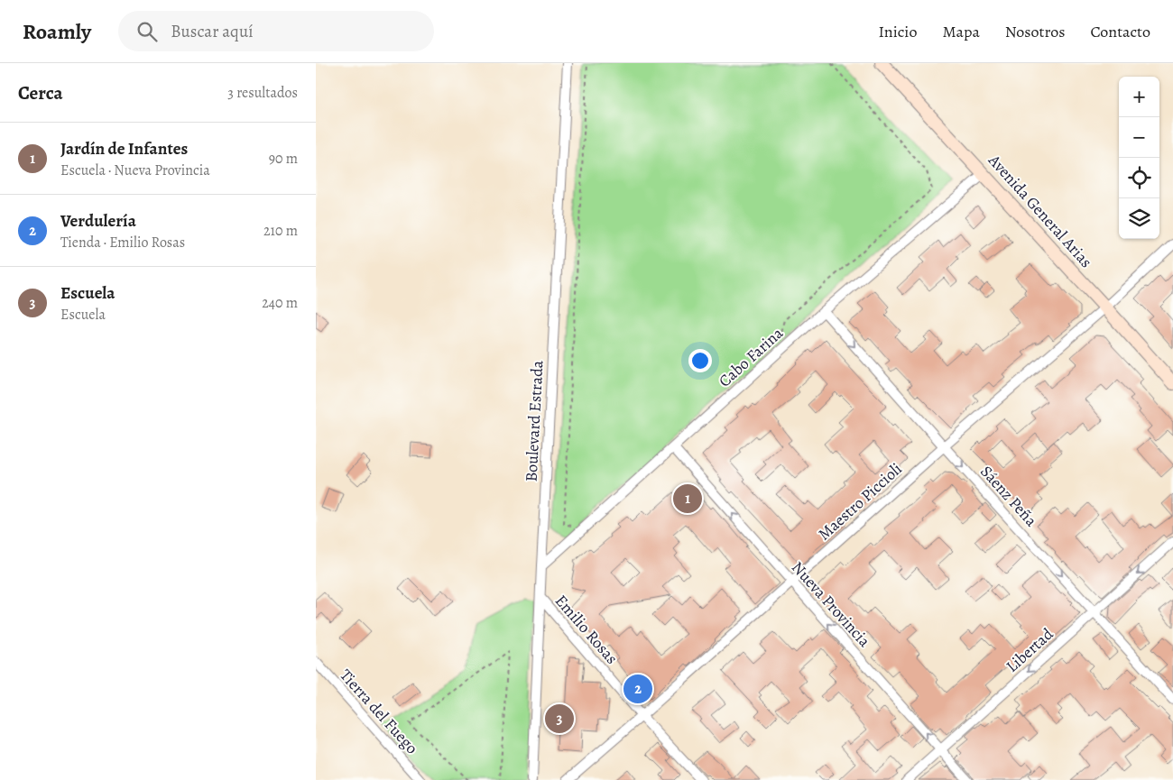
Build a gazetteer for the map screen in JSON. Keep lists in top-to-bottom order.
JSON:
{
  "streets": {
    "main road": ["Avenida General Arias"],
    "street": [
      "Cabo Farina",
      "Boulevard Estrada",
      "Sáenz Peña",
      "Maestro Piccioli",
      "Nueva Provincia",
      "Emilio Rosas",
      "Libertad",
      "Tierra del Fuego"
    ]
  },
  "crossings": [
    ["Avenida General Arias", "Cabo Farina"],
    ["Avenida General Arias", "Maestro Piccioli"],
    ["Cabo Farina", "Boulevard Estrada"],
    ["Cabo Farina", "Sáenz Peña"],
    ["Cabo Farina", "Nueva Provincia"],
    ["Boulevard Estrada", "Emilio Rosas"],
    ["Sáenz Peña", "Maestro Piccioli"],
    ["Sáenz Peña", "Libertad"],
    ["Maestro Piccioli", "Nueva Provincia"],
    ["Maestro Piccioli", "Emilio Rosas"],
    ["Nueva Provincia", "Libertad"]
  ],
  "one_way": ["Sáenz Peña", "Nueva Provincia", "Libertad"],
  "page": {
    "header": "Roamly",
    "search": "Buscar aquí",
    "nav": [
      "Inicio",
      "Mapa",
      "Nosotros",
      "Contacto"
    ],
    "heading": ["Cerca", "3 resultados"],
    "map_buttons": ["+", "−"],
    "list": [
      {
        "mark": "1",
        "name": "Jardín de Infantes",
        "note": "Escuela · Nueva Provincia",
        "value": "90 m"
      },
      {
        "mark": "2",
        "name": "Verdulería",
        "note": "Tienda · Emilio Rosas",
        "value": "210 m"
      },
      {
        "mark": "3",
        "name": "Escuela",
        "note": "Escuela",
        "value": "240 m"
      }
    ],
    "pins": ["1", "2", "3"]
  }
}
